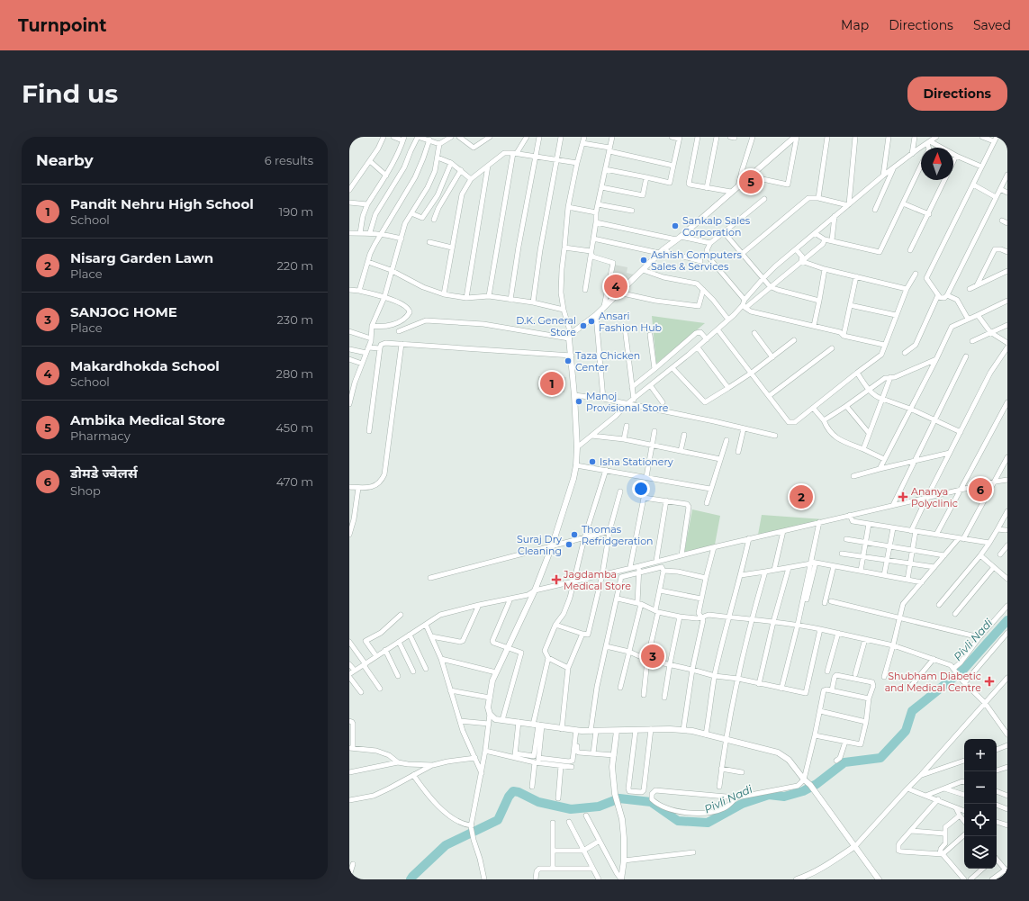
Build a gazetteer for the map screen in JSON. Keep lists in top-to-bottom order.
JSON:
{
  "water": ["Pivli Nadi"],
  "places": {
    "other": [
      "Sankalp Sales Corporation",
      "Ashish Computers Sales & Services",
      "Ansari Fashion Hub",
      "D.K. General Store",
      "Taza Chicken Center",
      "Manoj Provisional Store",
      "Isha Stationery",
      "Thomas Refridgeration",
      "Suraj Dry Cleaning"
    ],
    "health": ["Ananya Polyclinic", "Jagdamba Medical Store", "Shubham Diabetic and Medical Centre"]
  },
  "north": "top",
  "page": {
    "header": "Turnpoint",
    "nav": ["Map", "Directions", "Saved"],
    "buttons": "Directions",
    "title": "Find us",
    "heading": ["Nearby", "6 results"],
    "pins": [
      "5",
      "4",
      "1",
      "6",
      "2",
      "3"
    ],
    "list": [
      {
        "mark": "1",
        "name": "Pandit Nehru High School",
        "note": "School",
        "value": "190 m"
      },
      {
        "mark": "2",
        "name": "Nisarg Garden Lawn",
        "note": "Place",
        "value": "220 m"
      },
      {
        "mark": "3",
        "name": "SANJOG HOME",
        "note": "Place",
        "value": "230 m"
      },
      {
        "mark": "4",
        "name": "Makardhokda School",
        "note": "School",
        "value": "280 m"
      },
      {
        "mark": "5",
        "name": "Ambika Medical Store",
        "note": "Pharmacy",
        "value": "450 m"
      },
      {
        "mark": "6",
        "name": "डोमडे ज्वेलर्स",
        "note": "Shop",
        "value": "470 m"
      }
    ],
    "map_buttons": ["+", "−"]
  }
}
